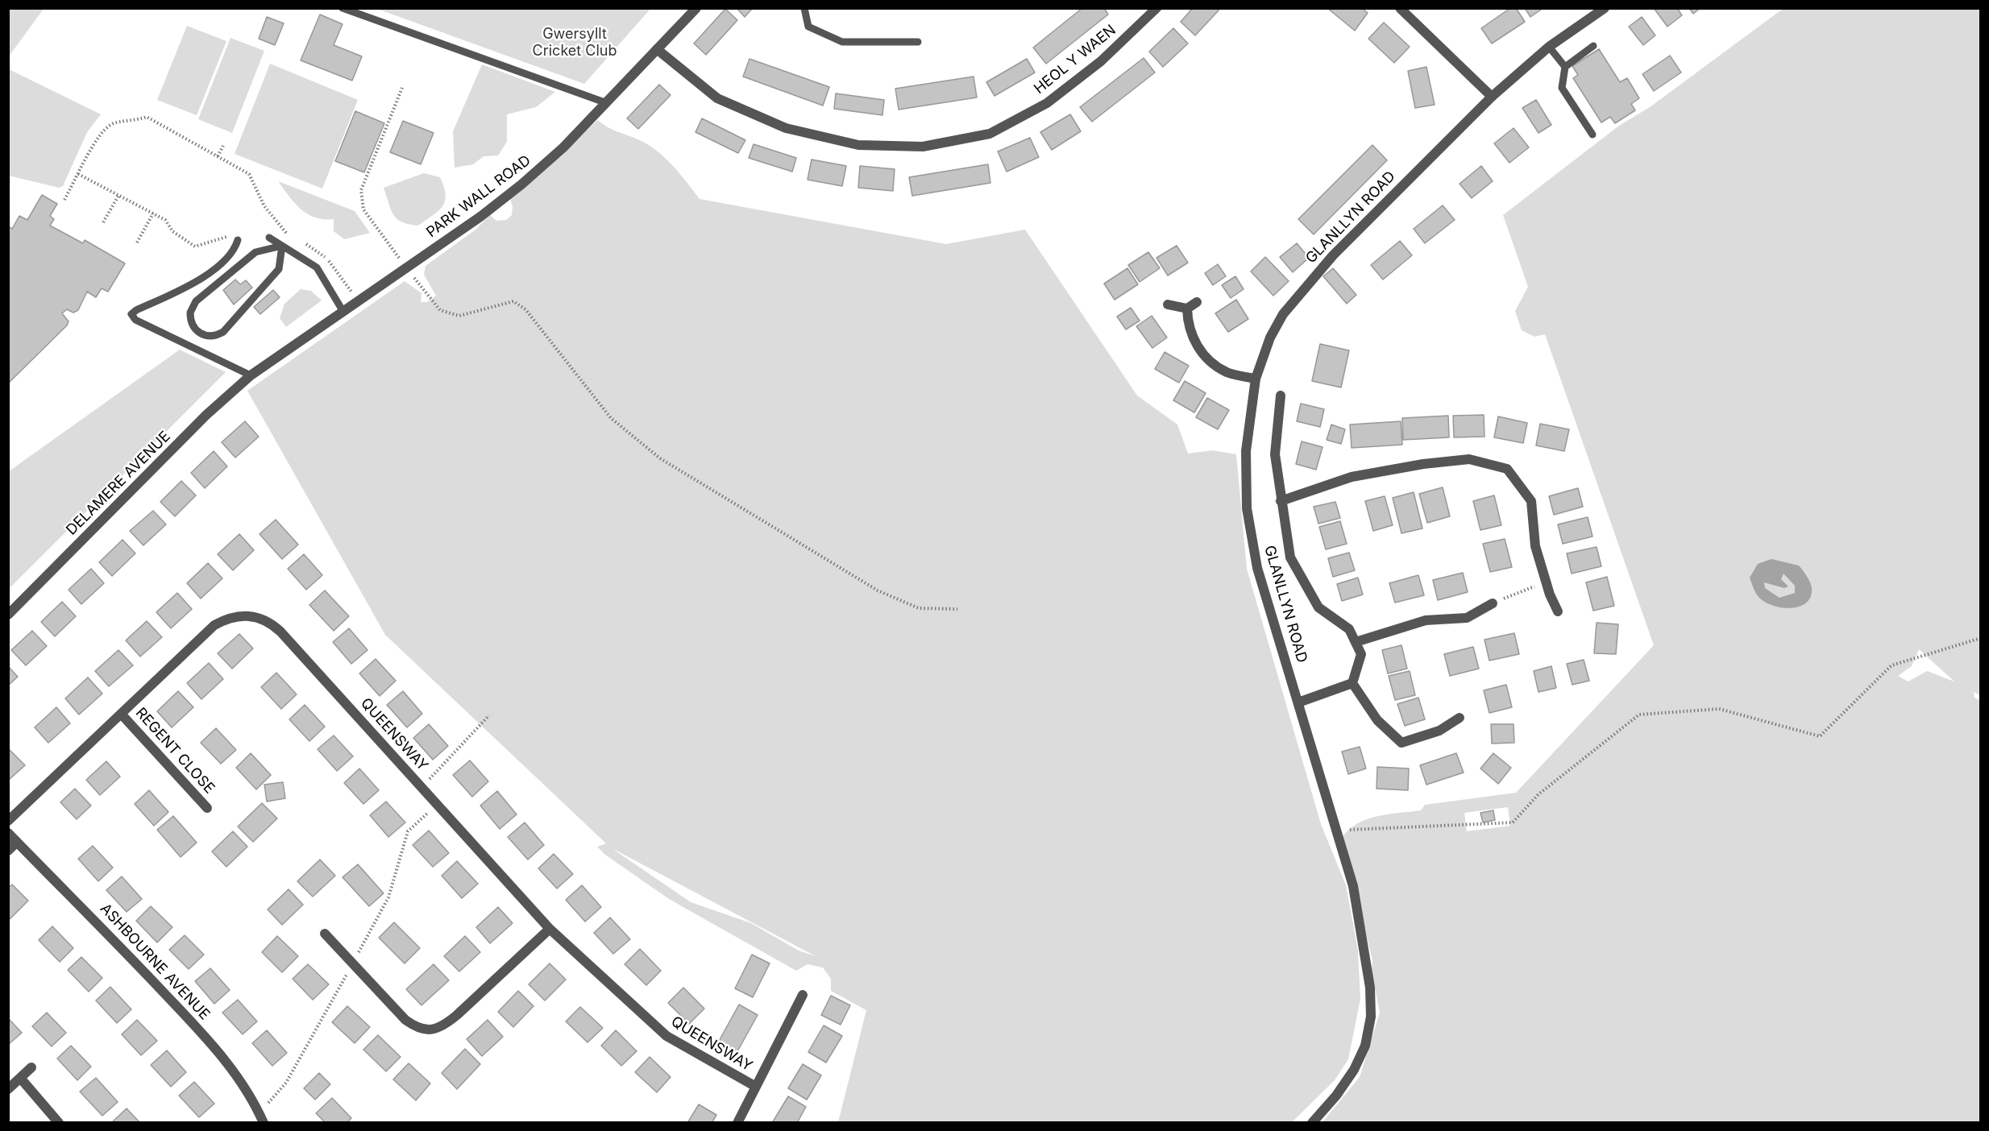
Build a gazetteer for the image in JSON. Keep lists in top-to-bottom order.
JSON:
{
  "streets": {
    "street": [
      "HEOL Y WAEN",
      "PARK WALL ROAD",
      "GLANLLYN ROAD",
      "DELAMERE AVENUE",
      "QUEENSWAY",
      "REGENT CLOSE",
      "ASHBOURNE AVENUE"
    ]
  },
  "crossings": [
    ["HEOL Y WAEN", "PARK WALL ROAD"],
    ["PARK WALL ROAD", "DELAMERE AVENUE"],
    ["QUEENSWAY", "REGENT CLOSE"]
  ],
  "parks": ["Gwersyllt Cricket Club"]
}
